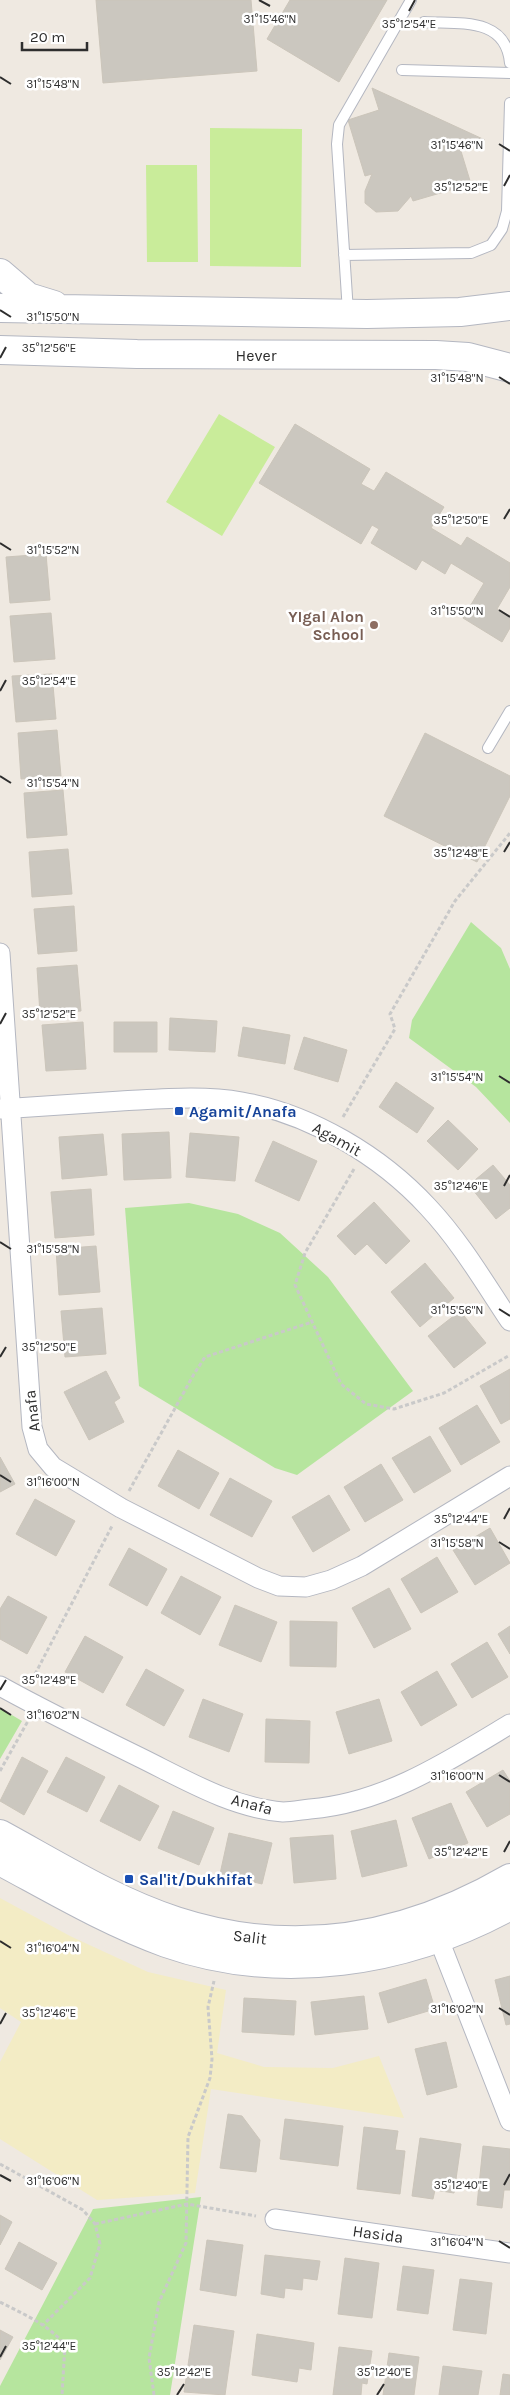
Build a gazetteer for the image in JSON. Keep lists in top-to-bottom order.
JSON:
{
  "streets": {
    "street": [
      "Hever",
      "Agamit",
      "Anafa",
      "Salit",
      "Hasida"
    ]
  },
  "crossings": [
    ["Agamit", "Anafa"]
  ],
  "places": {
    "other": ["YIgal Alon School"],
    "transit": ["Agamit/Anafa", "Sal'it/Dukhifat"]
  },
  "scale_bar": "20 m",
  "coordinates": [
    "31°15'46\"N",
    "35°12'54\"E",
    "31°15'48\"N",
    "35°12'52\"E",
    "31°15'50\"N",
    "35°12'56\"E",
    "35°12'50\"E",
    "31°15'52\"N",
    "31°15'54\"N",
    "35°12'48\"E",
    "35°12'46\"E",
    "31°15'58\"N",
    "31°15'56\"N",
    "31°16'00\"N",
    "35°12'44\"E",
    "31°16'02\"N",
    "35°12'42\"E",
    "31°16'04\"N",
    "31°16'06\"N",
    "35°12'40\"E"
  ]
}
